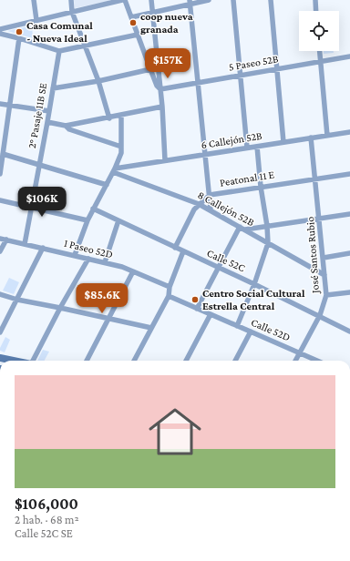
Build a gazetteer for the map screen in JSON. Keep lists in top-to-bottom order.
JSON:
{
  "streets": {
    "street": [
      "5 Paseo 52B",
      "2° Pasaje 11B SE",
      "6 Callejón 52B",
      "Peatonal 11 E",
      "8 Callejón 52B",
      "1 Paseo 52D",
      "José Santos Rubio",
      "Calle 52C",
      "Calle 52D"
    ]
  },
  "crossings": [
    ["2° Pasaje 11B SE", "1 Paseo 52D"],
    ["6 Callejón 52B", "8 Callejón 52B"],
    ["6 Callejón 52B", "José Santos Rubio"],
    ["Peatonal 11 E", "8 Callejón 52B"],
    ["Peatonal 11 E", "José Santos Rubio"],
    ["Peatonal 11 E", "Calle 52C"],
    ["8 Callejón 52B", "José Santos Rubio"],
    ["José Santos Rubio", "Calle 52C"],
    ["José Santos Rubio", "Calle 52D"]
  ],
  "places": ["coop nueva granada", "Casa Comunal - Nueva Ideal", "Centro Social Cultural Estrella Central"],
  "page": {
    "price": ["$157K", "$106K", "$85.6K"],
    "list": [
      {
        "name": "$106,000",
        "note": "2 hab. · 68 m² · Calle 52C SE"
      }
    ]
  }
}
